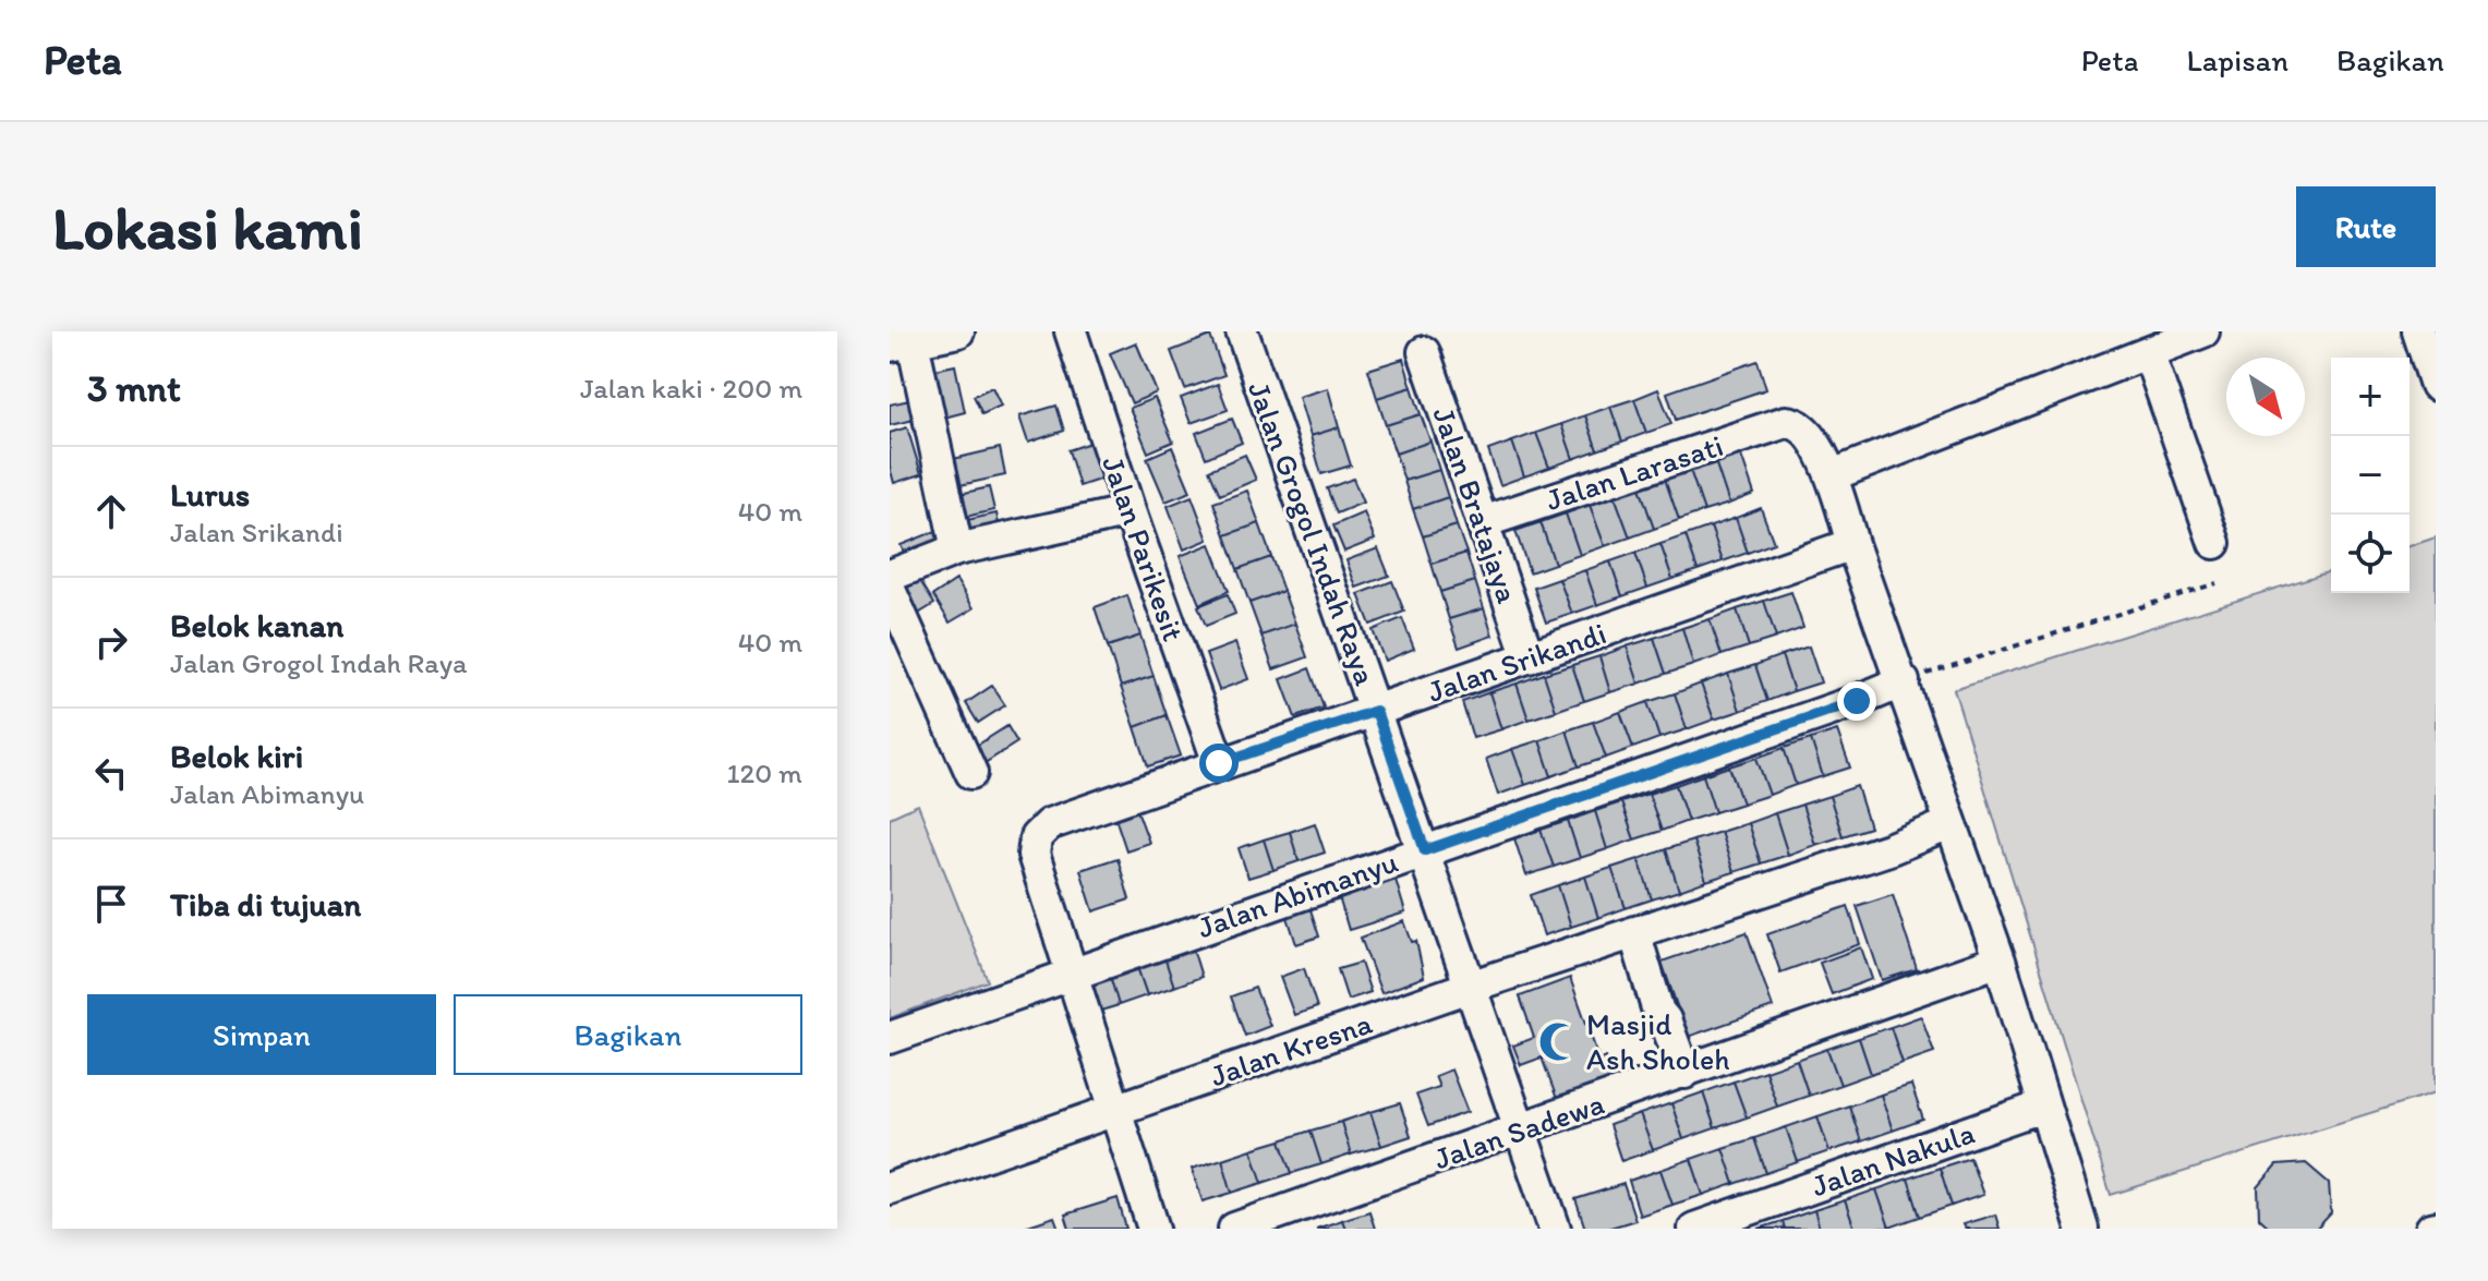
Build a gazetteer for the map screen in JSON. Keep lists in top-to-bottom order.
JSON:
{
  "streets": {
    "street": [
      "Jalan Larasati",
      "Jalan Bratajaya",
      "Jalan Grogol Indah Raya",
      "Jalan Parikesit",
      "Jalan Srikandi",
      "Jalan Abimanyu",
      "Jalan Kresna",
      "Jalan Sadewa",
      "Jalan Nakula"
    ]
  },
  "crossings": [
    ["Jalan Larasati", "Jalan Bratajaya"],
    ["Jalan Bratajaya", "Jalan Srikandi"],
    ["Jalan Grogol Indah Raya", "Jalan Srikandi"],
    ["Jalan Grogol Indah Raya", "Jalan Abimanyu"],
    ["Jalan Grogol Indah Raya", "Jalan Kresna"],
    ["Jalan Grogol Indah Raya", "Jalan Sadewa"],
    ["Jalan Parikesit", "Jalan Srikandi"],
    ["Jalan Srikandi", "Jalan Abimanyu"]
  ],
  "places": {
    "mosque": ["Masjid Ash Sholeh"]
  },
  "north": "bottom right",
  "page": {
    "header": "Peta",
    "nav": ["Peta", "Lapisan", "Bagikan"],
    "buttons": [
      "Rute",
      ["Simpan", "Bagikan"]
    ],
    "title": "Lokasi kami",
    "heading": ["3 mnt", "Jalan kaki · 200 m"],
    "map_buttons": ["+", "−"],
    "list": [
      ["Lurus", "Jalan Srikandi", "40 m"],
      ["Belok kanan", "Jalan Grogol Indah Raya", "40 m"],
      ["Belok kiri", "Jalan Abimanyu", "120 m"],
      "Tiba di tujuan"
    ]
  }
}
